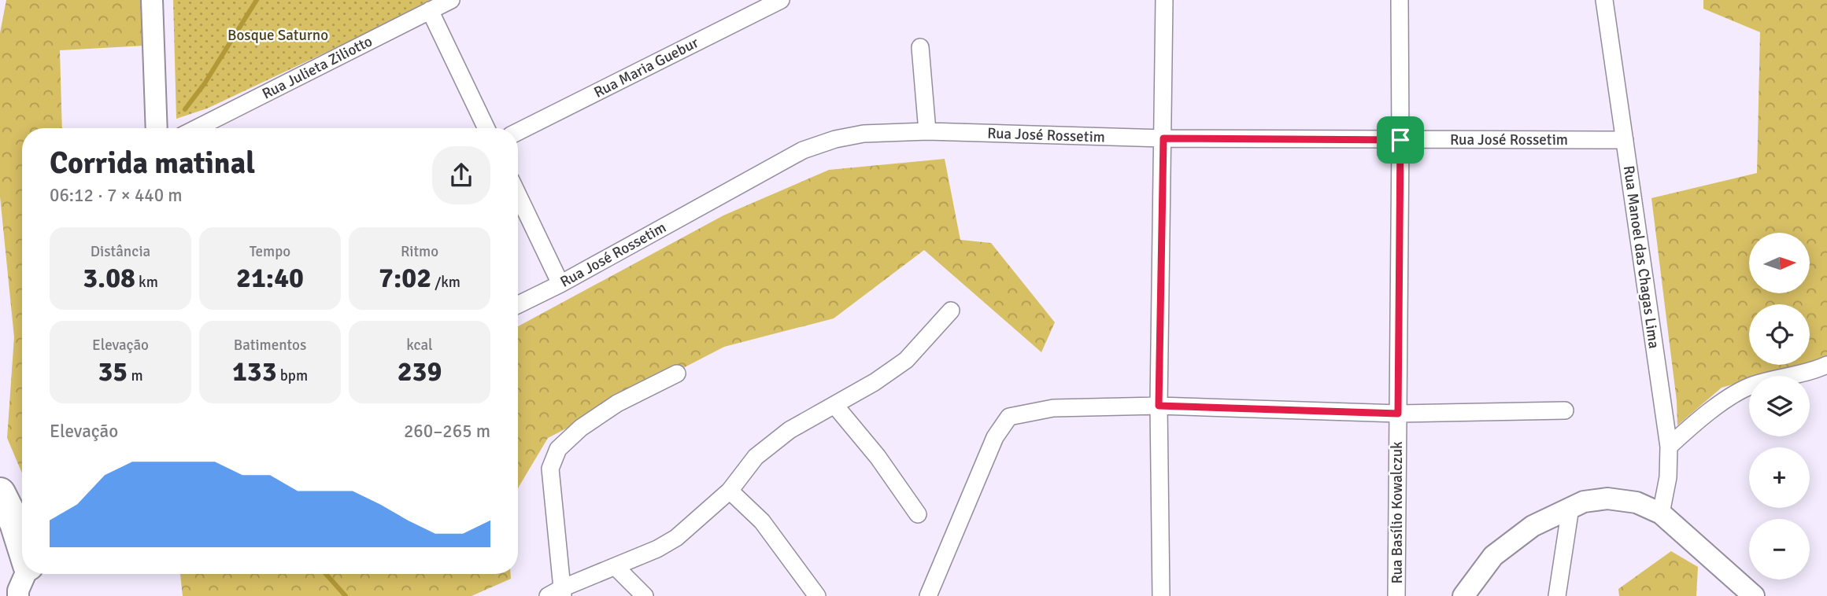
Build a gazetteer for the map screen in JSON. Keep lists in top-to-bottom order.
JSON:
{
  "streets": {
    "street": [
      "Rua Julieta Ziliotto",
      "Rua Maria Guebur",
      "Rua José Rossetim",
      "Rua Manoel das Chagas Lima",
      "Rua Basílio Kowalczuk"
    ]
  },
  "crossings": [
    ["Rua José Rossetim", "Rua Manoel das Chagas Lima"],
    ["Rua José Rossetim", "Rua Basílio Kowalczuk"]
  ],
  "parks": ["Bosque Saturno"],
  "north": "right",
  "page": {
    "heading": ["Corrida matinal", "06:12 · 7 × 440 m"],
    "stats": [
      ["Distância", "3.08 km"],
      ["Tempo", "21:40"],
      ["Ritmo", "7:02 /km"],
      ["Elevação", "35 m"],
      ["Batimentos", "133 bpm"],
      ["kcal", "239"]
    ],
    "map_buttons": ["+", "−"],
    "chart": ["Elevação", "260–265 m"]
  }
}
